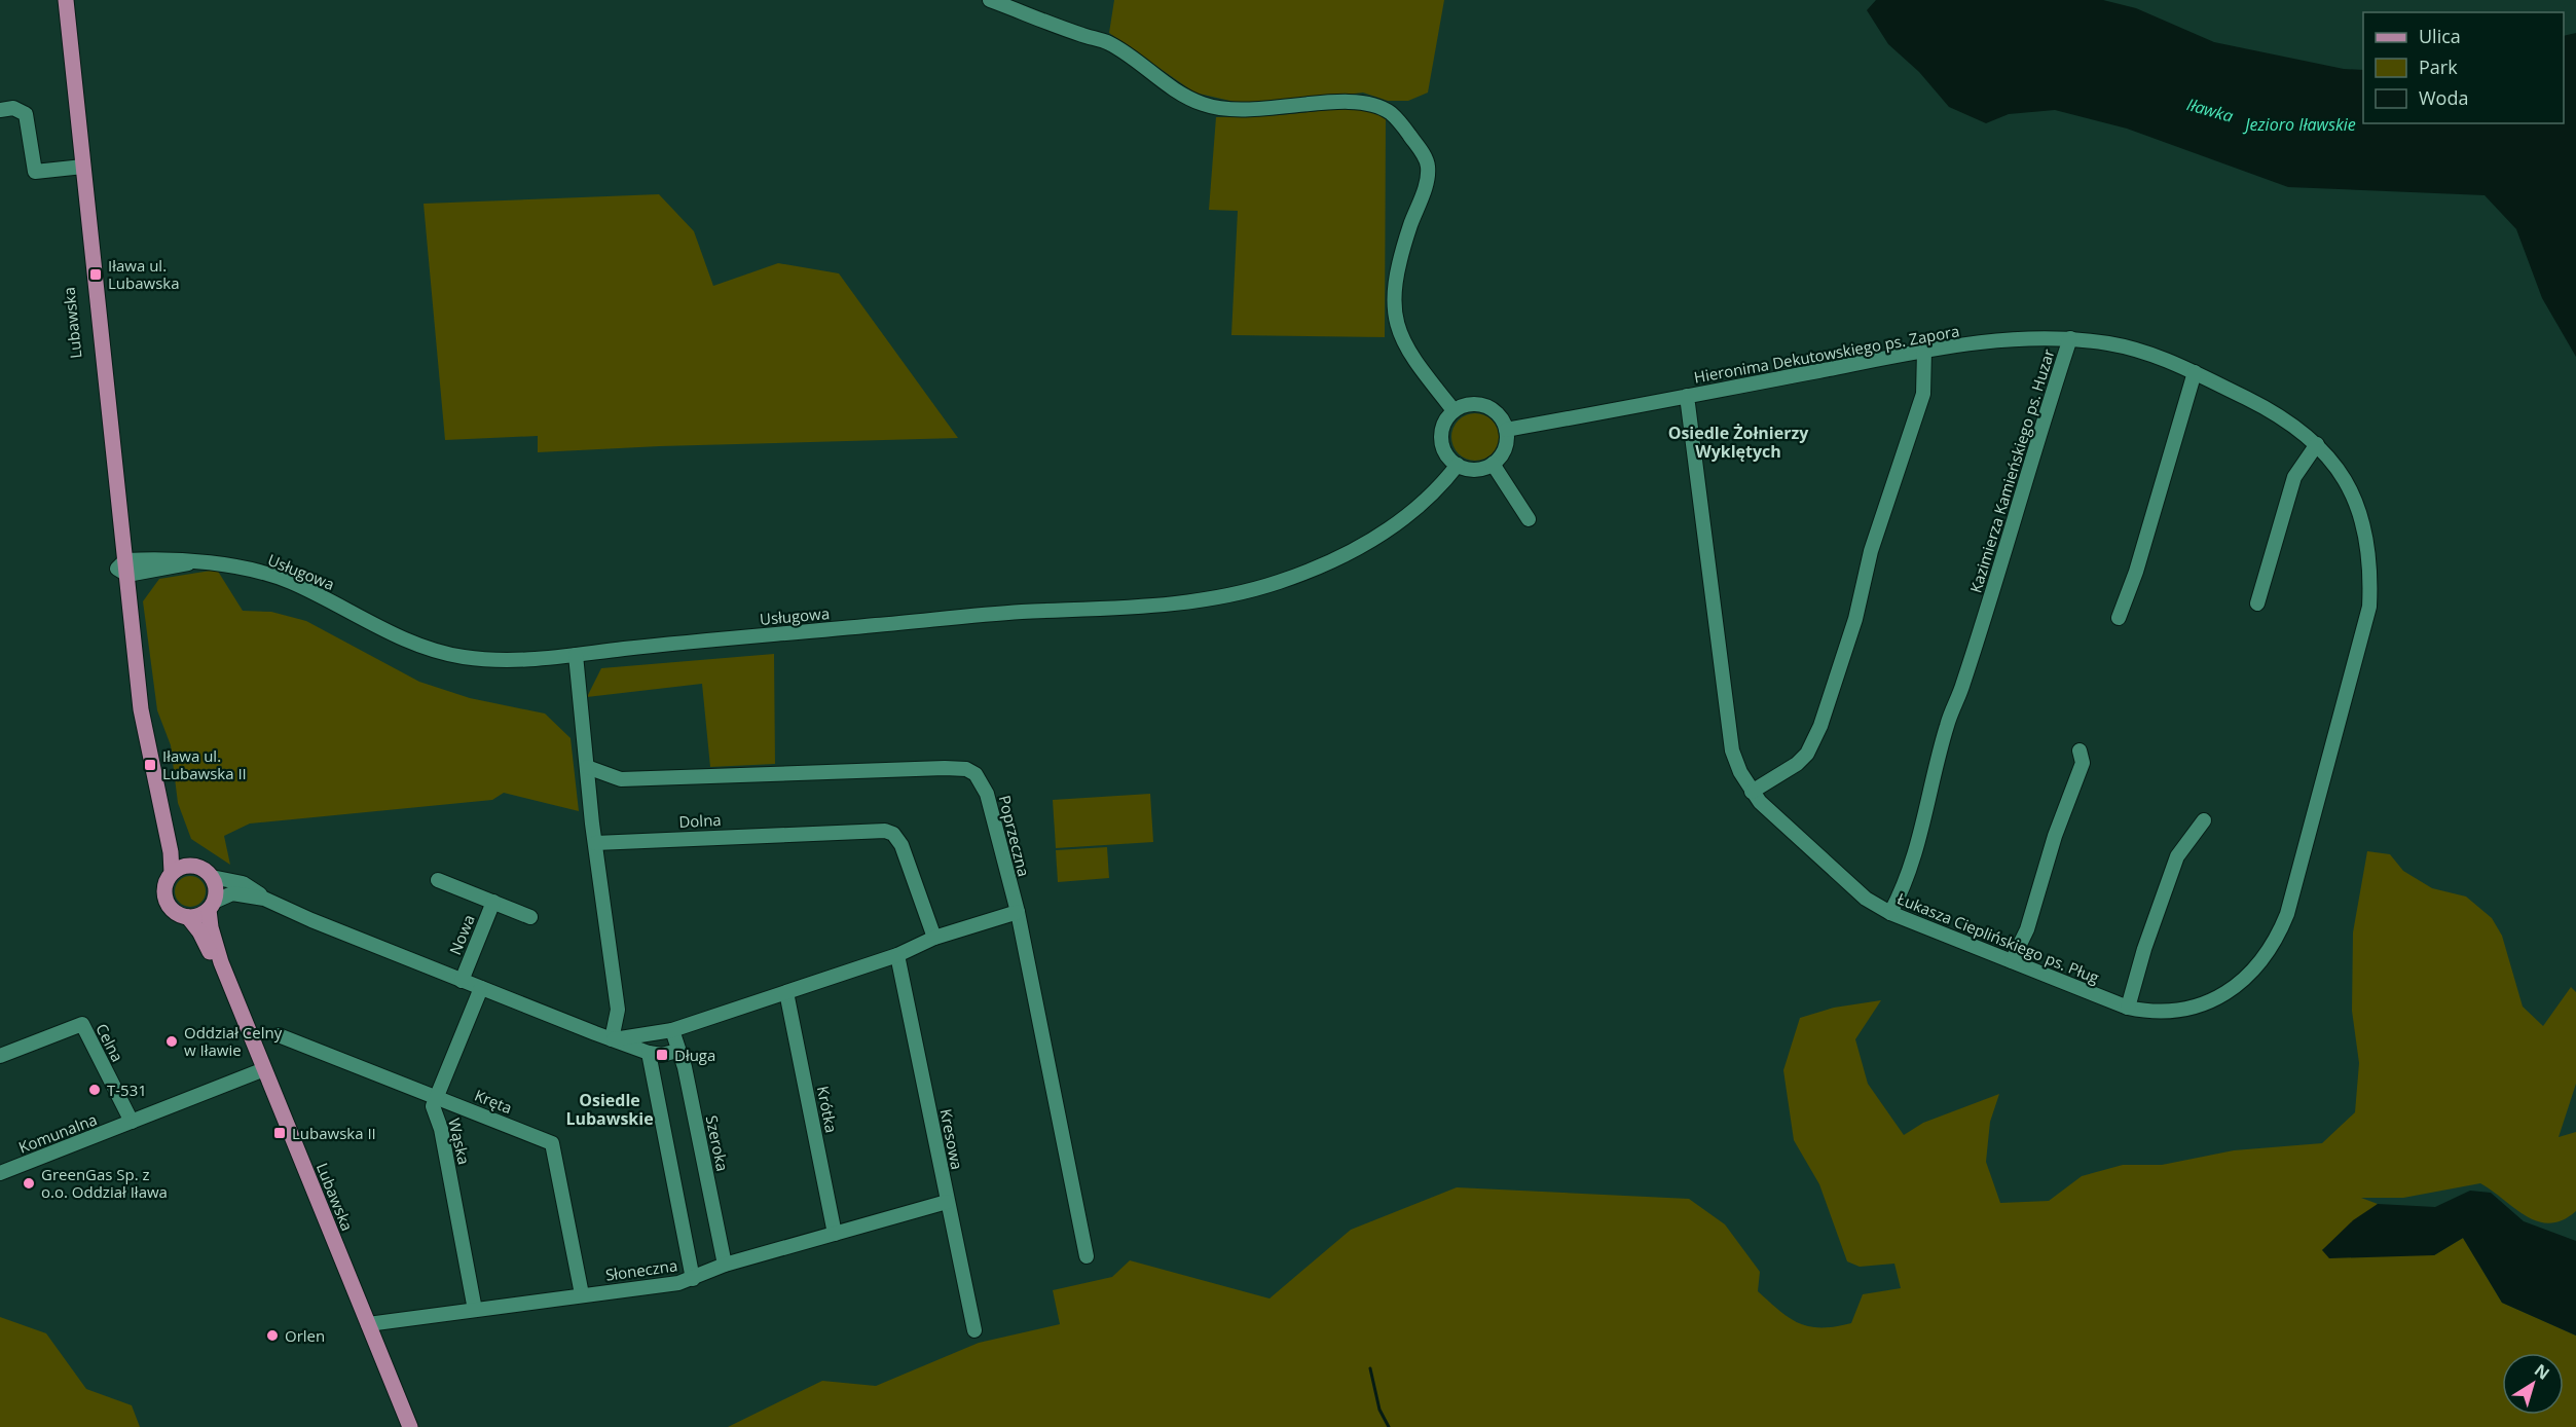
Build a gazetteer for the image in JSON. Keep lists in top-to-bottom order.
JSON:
{
  "streets": {
    "main road": ["Lubawska"],
    "street": [
      "Hieronima Dekutowskiego ps. Zapora",
      "Kazimierza Kamieńskiego ps. Huzar",
      "Usługowa",
      "Dolna",
      "Poprzeczna",
      "Nowa",
      "Łukasza Cieplińskiego ps. Pług",
      "Celna",
      "Kręta",
      "Krótka",
      "Komunalna",
      "Kresowa",
      "Wąska",
      "Szeroka",
      "Słoneczna"
    ]
  },
  "crossings": [
    ["Lubawska", "Usługowa"],
    ["Lubawska", "Komunalna"],
    ["Lubawska", "Słoneczna"],
    ["Hieronima Dekutowskiego ps. Zapora", "Kazimierza Kamieńskiego ps. Huzar"],
    ["Hieronima Dekutowskiego ps. Zapora", "Usługowa"],
    ["Hieronima Dekutowskiego ps. Zapora", "Łukasza Cieplińskiego ps. Pług"],
    ["Kazimierza Kamieńskiego ps. Huzar", "Łukasza Cieplińskiego ps. Pług"],
    ["Celna", "Komunalna"],
    ["Kręta", "Wąska"],
    ["Kręta", "Słoneczna"],
    ["Krótka", "Słoneczna"],
    ["Kresowa", "Słoneczna"],
    ["Wąska", "Słoneczna"],
    ["Szeroka", "Słoneczna"]
  ],
  "districts": ["Osiedle Żołnierzy Wyklętych", "Osiedle Lubawskie"],
  "water": ["Iławka", "Jezioro Iławskie"],
  "places": {
    "transit": [
      "Iława ul. Lubawska",
      "Iława ul. Lubawska II",
      "Długa",
      "Lubawska II"
    ],
    "other": [
      "Oddział Celny w Iławie",
      "T-531",
      "GreenGas Sp. z o.o. Oddział Iława",
      "Orlen"
    ]
  },
  "legend": ["Ulica", "Park", "Woda"],
  "north": "top right"
}
